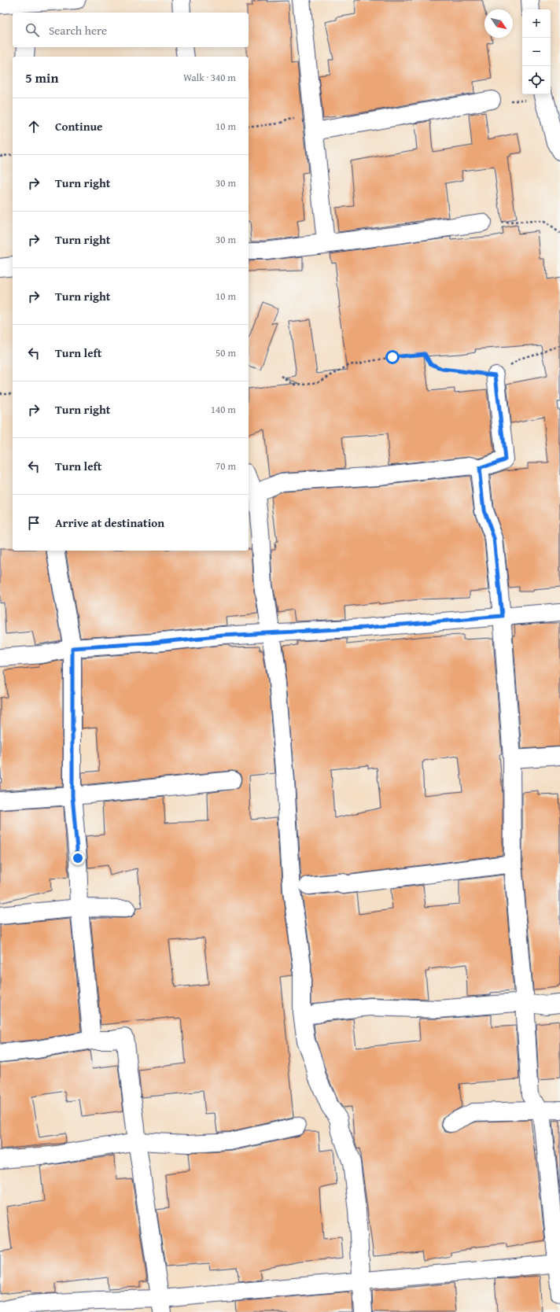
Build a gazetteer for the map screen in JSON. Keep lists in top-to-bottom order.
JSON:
{
  "north": "bottom right",
  "page": {
    "map_buttons": ["+", "−"],
    "search": "Search here",
    "heading": ["5 min", "Walk · 340 m"],
    "list": [
      ["Continue", "10 m"],
      ["Turn right", "30 m"],
      ["Turn right", "30 m"],
      ["Turn right", "10 m"],
      ["Turn left", "50 m"],
      ["Turn right", "140 m"],
      ["Turn left", "70 m"],
      "Arrive at destination"
    ]
  }
}
